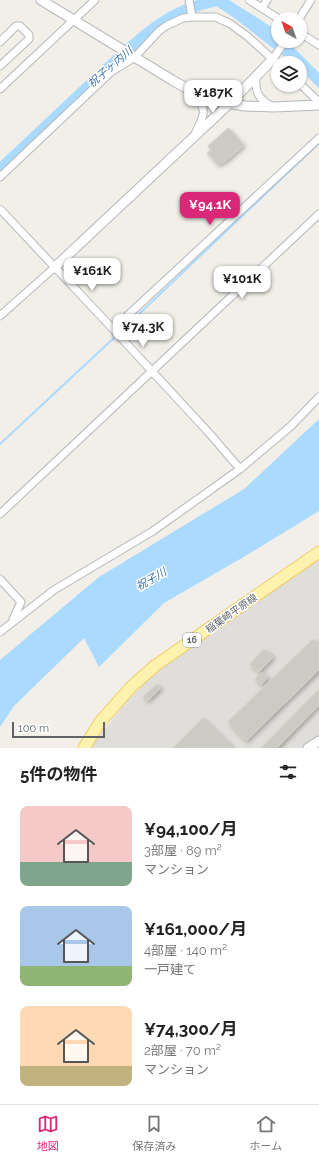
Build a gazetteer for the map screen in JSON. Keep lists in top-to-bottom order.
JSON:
{
  "streets": {
    "main road": ["稲葉崎平原線", "16"]
  },
  "water": ["祝子ヶ内川", "祝子川"],
  "scale_bar": "100 m",
  "north": "top left",
  "page": {
    "price": [
      "¥187K",
      "¥94.1K",
      "¥161K",
      "¥101K",
      "¥74.3K"
    ],
    "scale": "100 m",
    "heading": "5件の物件",
    "list": [
      {
        "name": "¥94,100/月",
        "note": "3部屋 · 89 m² · マンション"
      },
      {
        "name": "¥161,000/月",
        "note": "4部屋 · 140 m² · 一戸建て"
      },
      {
        "name": "¥74,300/月",
        "note": "2部屋 · 70 m² · マンション"
      }
    ],
    "tabs": ["地図", "保存済み", "ホーム"]
  }
}
